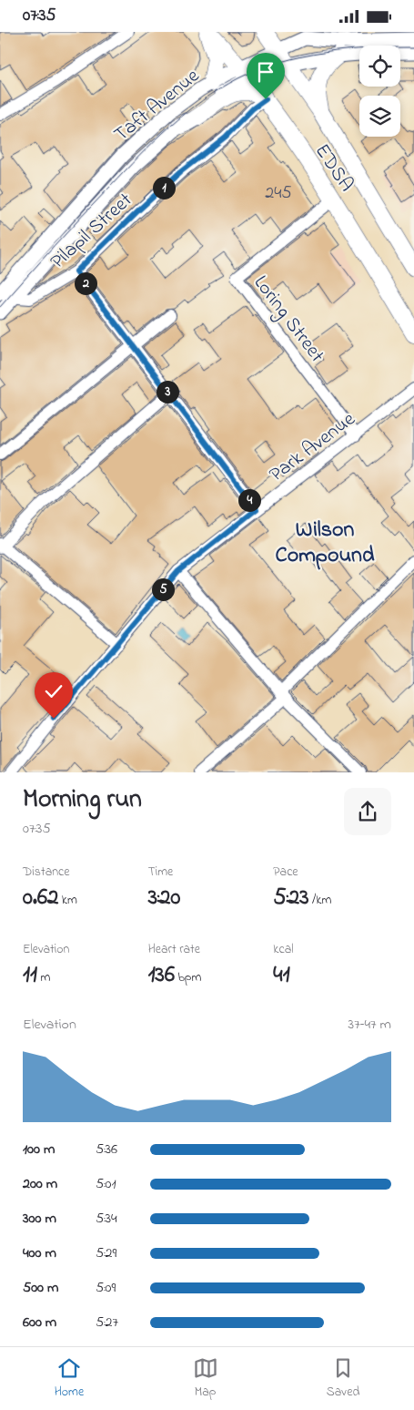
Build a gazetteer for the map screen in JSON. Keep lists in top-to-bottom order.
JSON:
{
  "streets": {
    "highway": ["EDSA"],
    "main road": ["Taft Avenue"],
    "street": ["Pilapil Street", "Loring Street", "Park Avenue"]
  },
  "crossings": [
    ["Taft Avenue", "EDSA"],
    ["Taft Avenue", "Pilapil Street"],
    ["EDSA", "Pilapil Street"],
    ["EDSA", "Loring Street"],
    ["Loring Street", "Park Avenue"]
  ],
  "districts": ["Wilson Compound"],
  "house_numbers": ["245"],
  "page": {
    "status": "07:35",
    "pins": [
      "1",
      "2",
      "3",
      "4",
      "5"
    ],
    "heading": ["Morning run", "07:35"],
    "stats": [
      ["Distance", "0.62 km"],
      ["Time", "3:20"],
      ["Pace", "5:23 /km"],
      ["Elevation", "11 m"],
      ["Heart rate", "136 bpm"],
      ["kcal", "41"]
    ],
    "chart": ["Elevation", "37–47 m"],
    "list": [
      {
        "name": "100 m",
        "note": "5:36"
      },
      {
        "name": "200 m",
        "note": "5:01"
      },
      {
        "name": "300 m",
        "note": "5:34"
      },
      {
        "name": "400 m",
        "note": "5:29"
      },
      {
        "name": "500 m",
        "note": "5:09"
      },
      {
        "name": "600 m",
        "note": "5:27"
      }
    ],
    "tabs": ["Home", "Map", "Saved"]
  }
}
